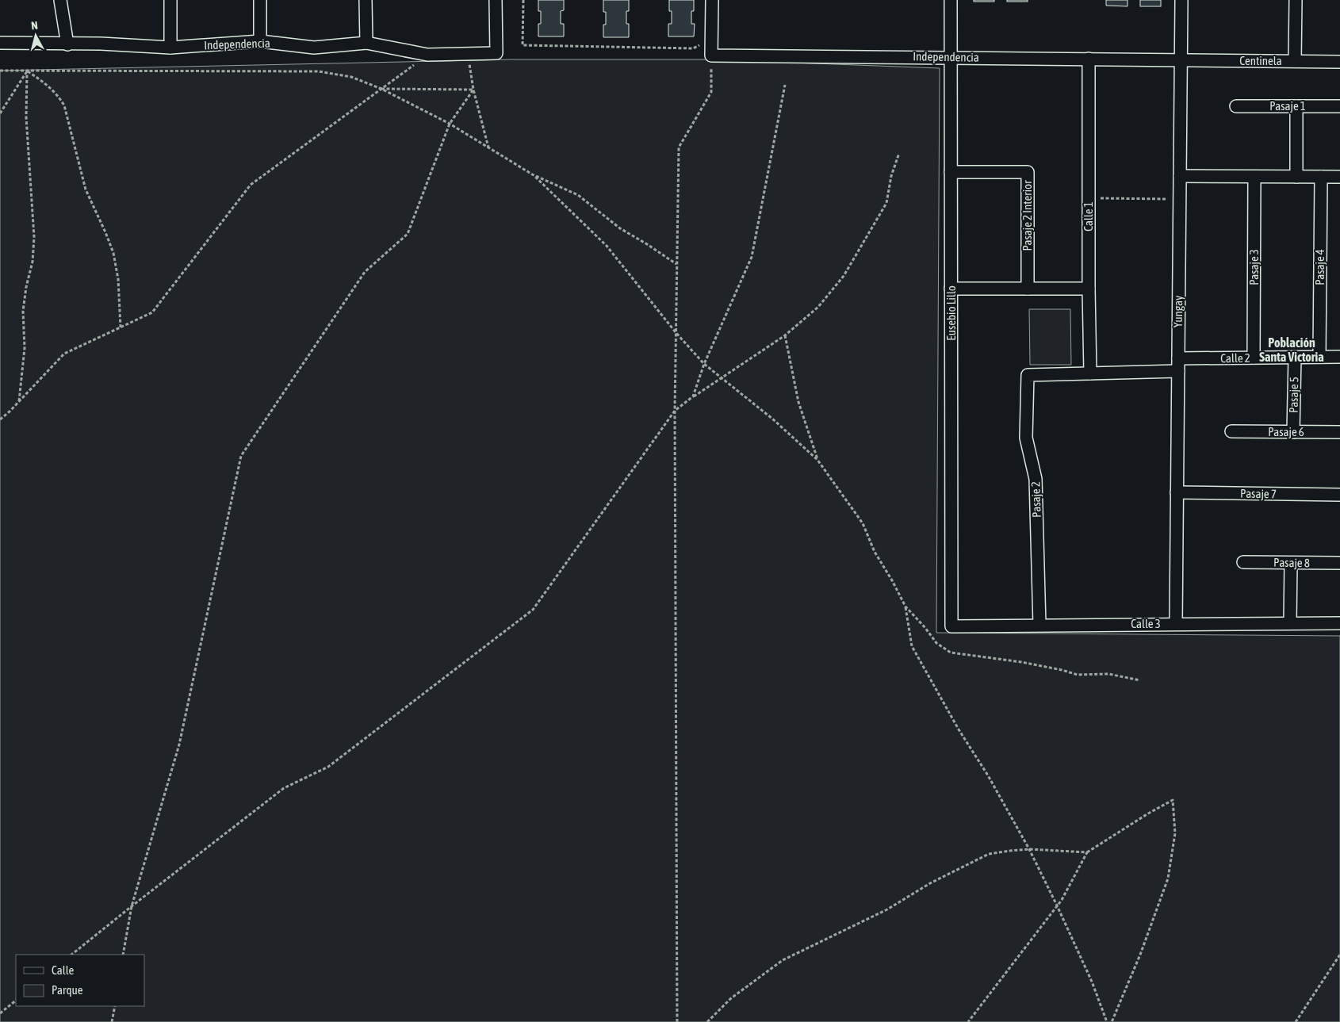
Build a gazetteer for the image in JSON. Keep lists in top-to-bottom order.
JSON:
{
  "streets": {
    "street": [
      "Independencia",
      "Centinela",
      "Pasaje 1",
      "Pasaje 2 Interior",
      "Calle 1",
      "Pasaje 3",
      "Pasaje 4",
      "Yungay",
      "Eusebio Lillo",
      "Calle 2",
      "Pasaje 5",
      "Pasaje 6",
      "Pasaje 7",
      "Pasaje 2",
      "Pasaje 8",
      "Calle 3"
    ]
  },
  "crossings": [
    ["Independencia", "Centinela"],
    ["Independencia", "Calle 1"],
    ["Independencia", "Yungay"],
    ["Independencia", "Eusebio Lillo"],
    ["Centinela", "Yungay"],
    ["Pasaje 2 Interior", "Eusebio Lillo"],
    ["Calle 1", "Calle 2"],
    ["Pasaje 3", "Calle 2"],
    ["Pasaje 4", "Calle 2"],
    ["Yungay", "Calle 2"],
    ["Yungay", "Pasaje 7"],
    ["Yungay", "Calle 3"],
    ["Eusebio Lillo", "Calle 3"],
    ["Calle 2", "Pasaje 5"],
    ["Calle 2", "Pasaje 2"],
    ["Pasaje 5", "Pasaje 6"],
    ["Pasaje 2", "Calle 3"]
  ],
  "districts": ["Población Santa Victoria"],
  "legend": ["Calle", "Parque"],
  "north": "top"
}
